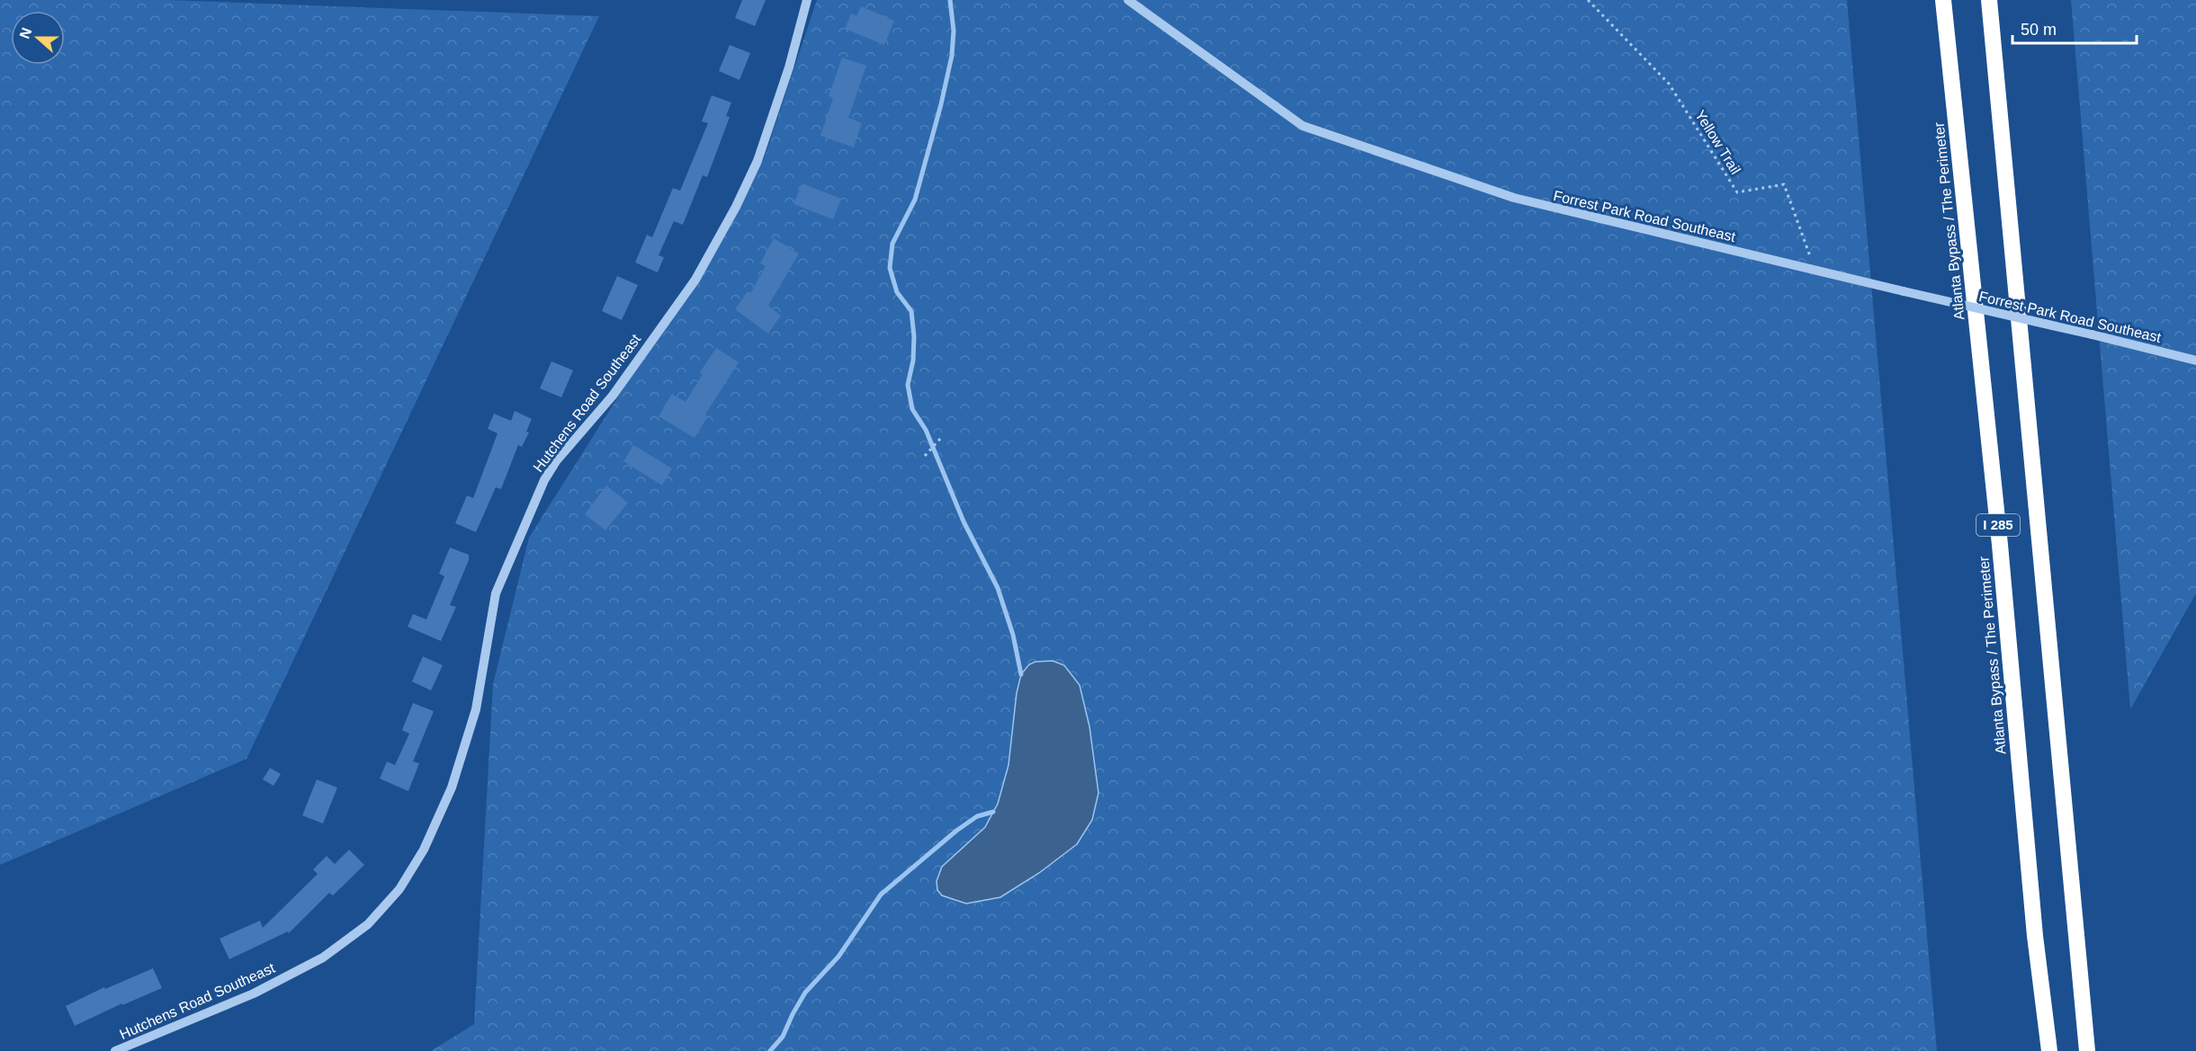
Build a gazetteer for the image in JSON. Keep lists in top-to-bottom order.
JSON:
{
  "streets": {
    "highway": ["Atlanta Bypass / The Perimeter", "I 285"],
    "street": ["Forrest Park Road Southeast", "Hutchens Road Southeast"],
    "path": ["Yellow Trail"]
  },
  "crossings": [
    ["Yellow Trail", "Forrest Park Road Southeast"]
  ],
  "scale_bar": "50 m",
  "north": "left"
}
